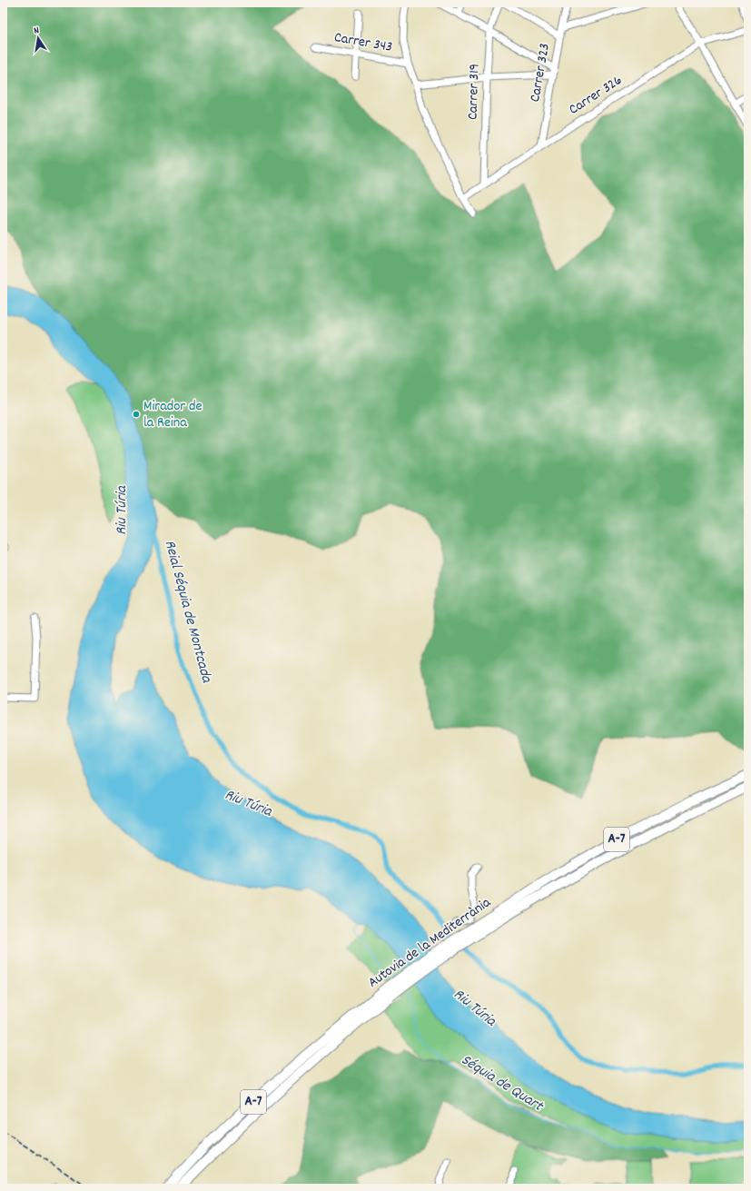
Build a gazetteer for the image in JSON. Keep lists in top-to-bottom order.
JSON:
{
  "streets": {
    "highway": ["A-7", "Autovia de la Mediterrània"],
    "street": [
      "Carrer 343",
      "Carrer 323",
      "Carrer 319",
      "Carrer 326"
    ]
  },
  "crossings": [
    ["Carrer 323", "Carrer 326"],
    ["Carrer 319", "Carrer 326"]
  ],
  "water": ["Riu Túria", "Reial Séquia de Montcada", "Séquia de Quart"],
  "places": ["Mirador de la Reina"],
  "north": "top"
}
